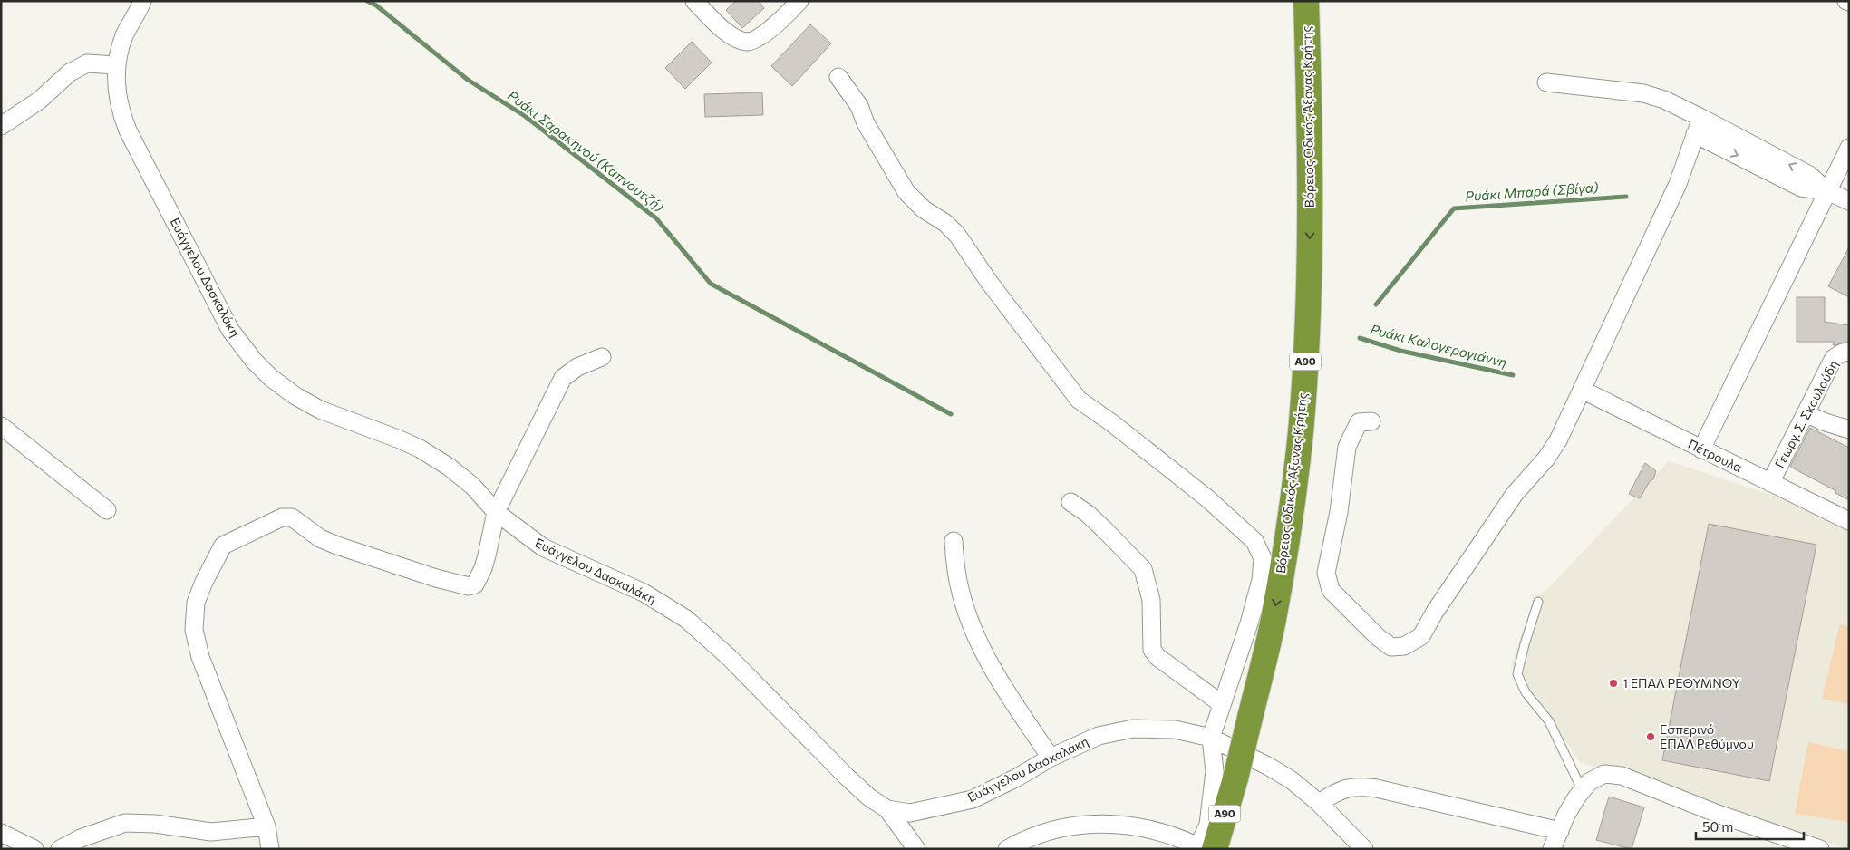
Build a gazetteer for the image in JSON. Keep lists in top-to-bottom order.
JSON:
{
  "streets": {
    "highway": ["Βόρειος Οδικός Άξονας Κρήτης", "Α90"],
    "street": ["Ευάγγελου Δασκαλάκη", "Γεωργ. Σ. Σκουλούδη", "Πέτρουλα"]
  },
  "crossings": [
    ["Γεωργ. Σ. Σκουλούδη", "Πέτρουλα"]
  ],
  "one_way": ["Βόρειος Οδικός Άξονας Κρήτης"],
  "water": ["Ρυάκι Σαρακηνού (Καπνουτζή)", "Ρυάκι Μπαρά (Σβίγα)", "Ρυάκι Καλογερογιάννη"],
  "places": ["1 ΕΠΑΛ ΡΕΘΥΜΝΟΥ", "Εσπερινό ΕΠΑΛ Ρεθύμνου"],
  "scale_bar": "50 m"
}
